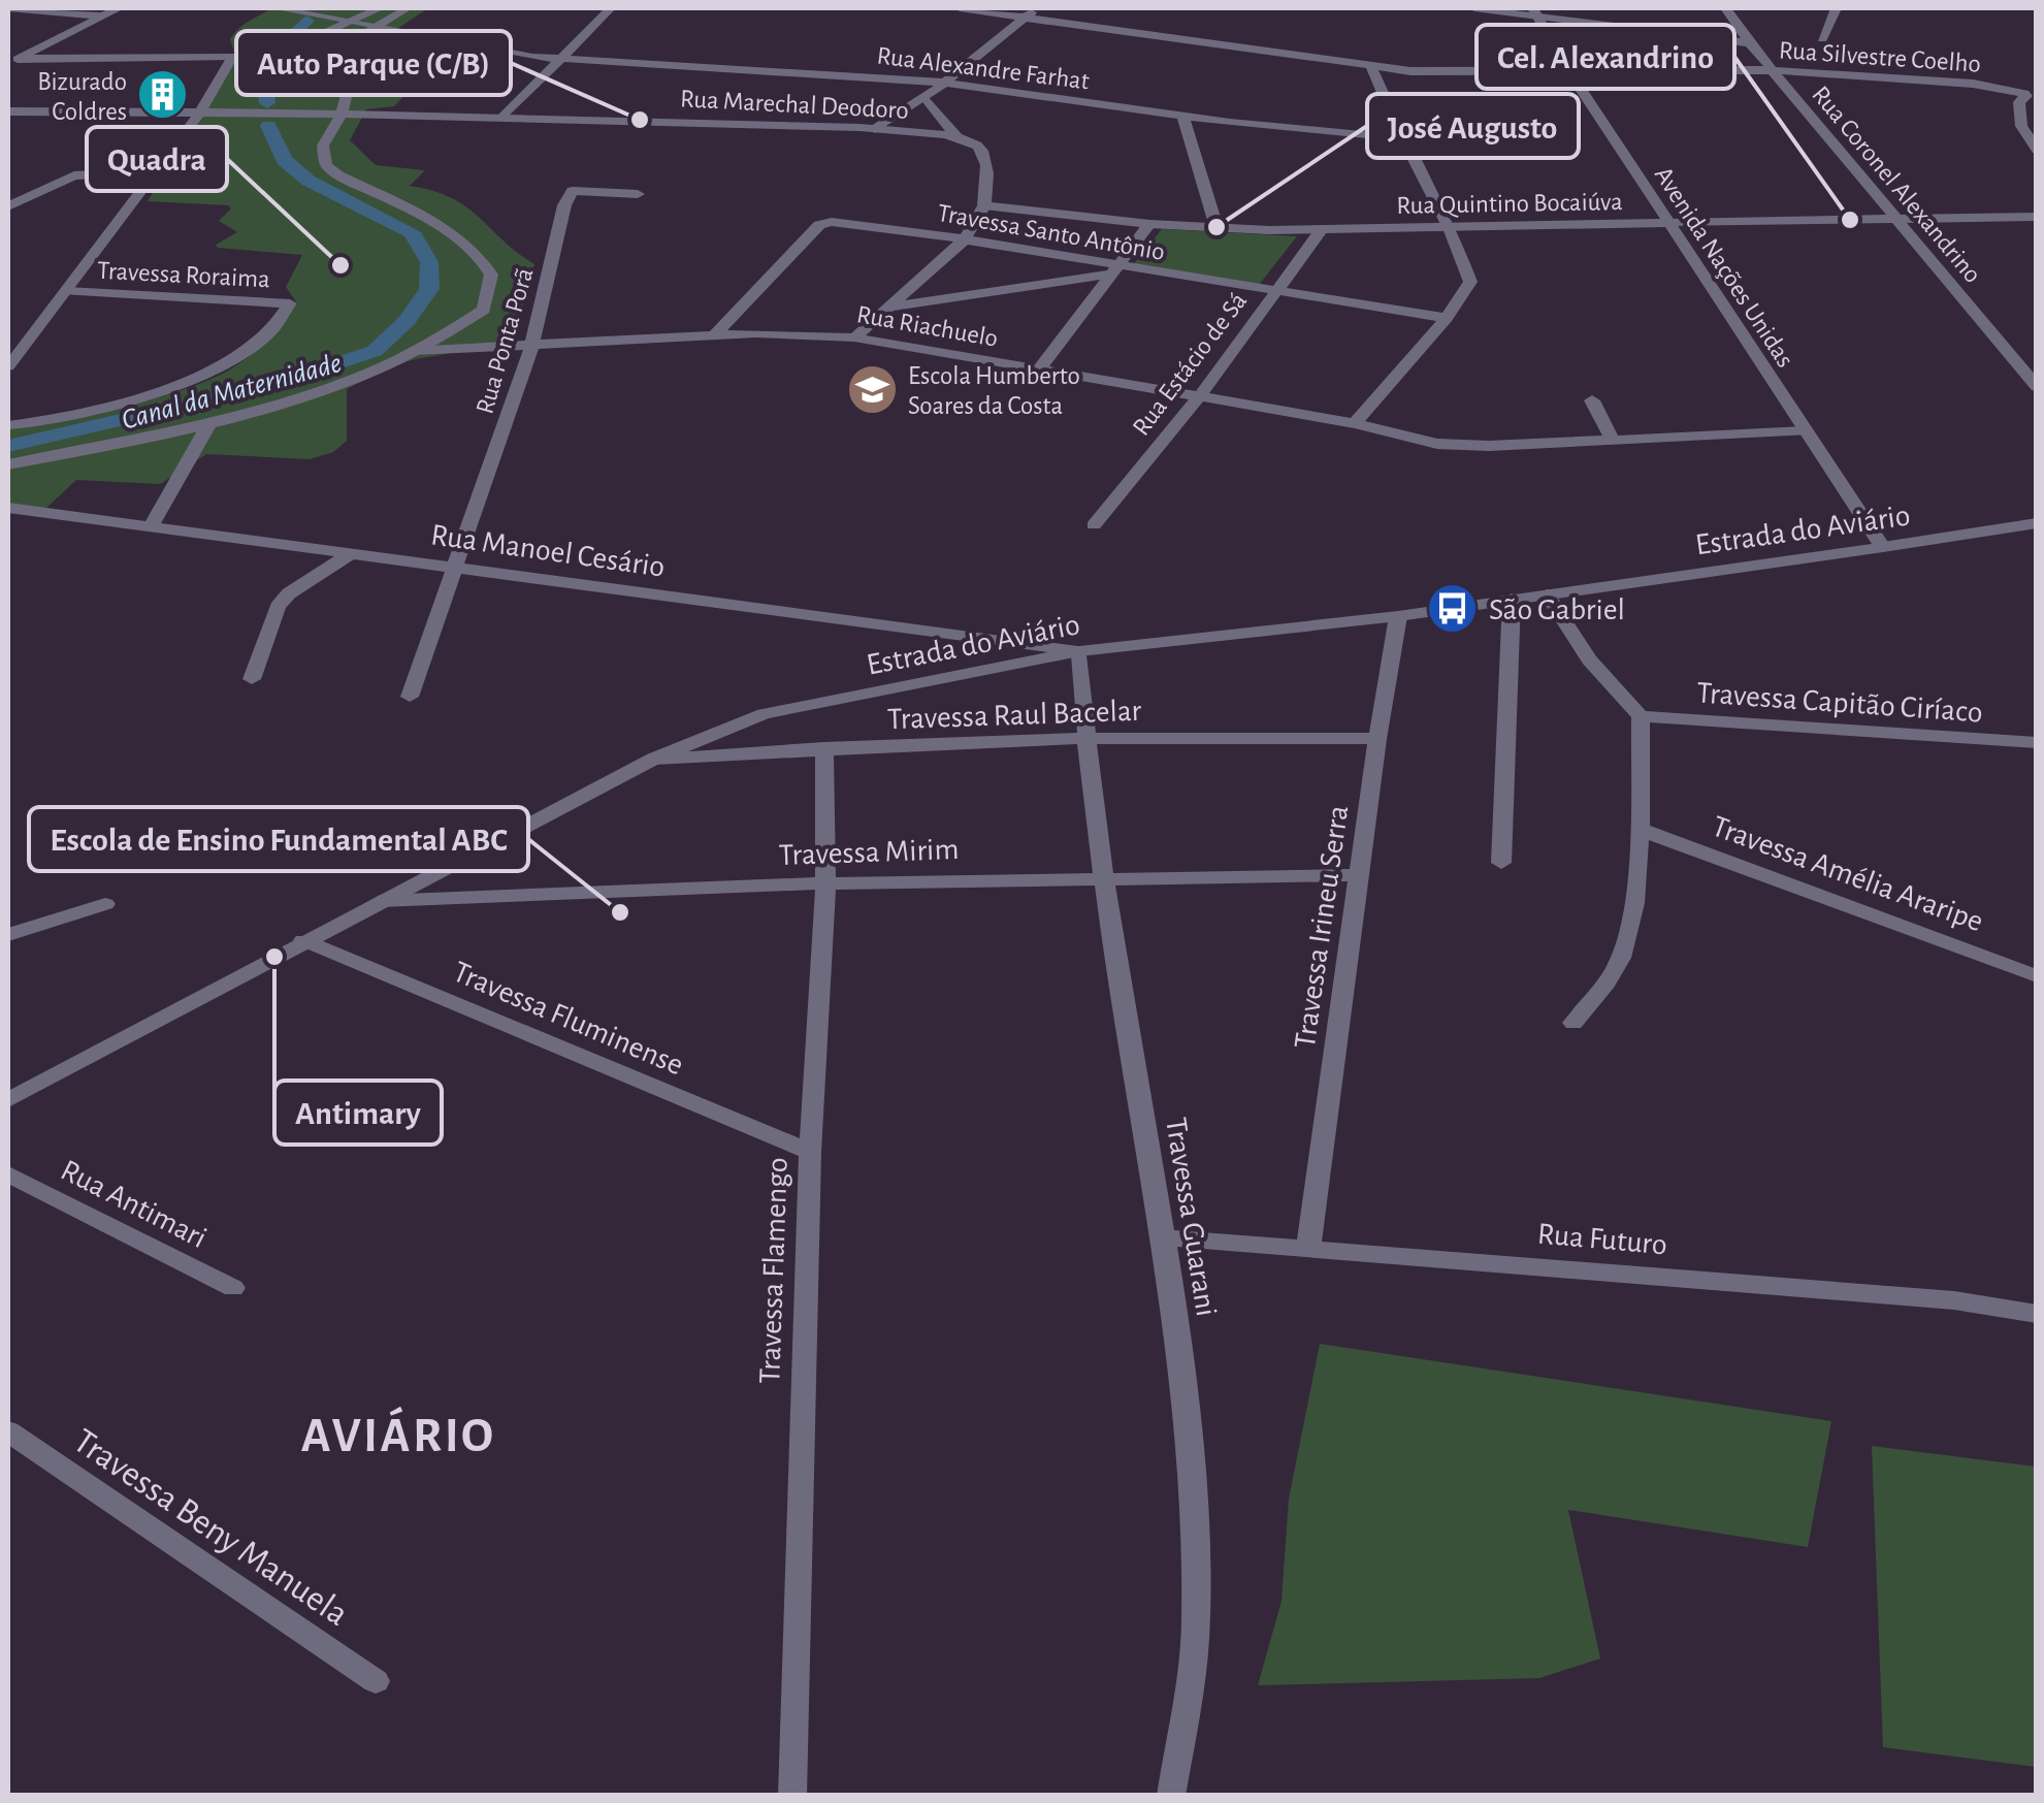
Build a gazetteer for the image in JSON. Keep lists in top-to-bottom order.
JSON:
{
  "streets": {
    "street": [
      "Rua Silvestre Coelho",
      "Rua Alexandre Farhat",
      "Rua Marechal Deodoro",
      "Rua Coronel Alexandrino",
      "Rua Quintino Bocaiúva",
      "Travessa Santo Antônio",
      "Avenida Nações Unidas",
      "Travessa Roraima",
      "Rua Riachuelo",
      "Rua Ponta Porã",
      "Rua Estácio de Sá",
      "Estrada do Aviário",
      "Rua Manoel Cesário",
      "Travessa Capitão Ciríaco",
      "Travessa Raul Bacelar",
      "Travessa Mirim",
      "Travessa Amélia Araripe",
      "Travessa Irineu Serra",
      "Travessa Fluminense",
      "Rua Antimari",
      "Travessa Guarani",
      "Rua Futuro",
      "Travessa Flamengo",
      "Travessa Beny Manuela"
    ]
  },
  "crossings": [
    ["Rua Silvestre Coelho", "Rua Coronel Alexandrino"],
    ["Rua Silvestre Coelho", "Avenida Nações Unidas"],
    ["Rua Coronel Alexandrino", "Rua Quintino Bocaiúva"],
    ["Rua Quintino Bocaiúva", "Avenida Nações Unidas"],
    ["Rua Quintino Bocaiúva", "Rua Estácio de Sá"],
    ["Travessa Santo Antônio", "Rua Riachuelo"],
    ["Travessa Santo Antônio", "Rua Estácio de Sá"],
    ["Avenida Nações Unidas", "Rua Riachuelo"],
    ["Avenida Nações Unidas", "Estrada do Aviário"],
    ["Rua Riachuelo", "Rua Ponta Porã"],
    ["Rua Riachuelo", "Rua Estácio de Sá"],
    ["Rua Ponta Porã", "Rua Manoel Cesário"],
    ["Estrada do Aviário", "Rua Manoel Cesário"],
    ["Estrada do Aviário", "Travessa Raul Bacelar"],
    ["Estrada do Aviário", "Travessa Mirim"],
    ["Estrada do Aviário", "Travessa Irineu Serra"],
    ["Estrada do Aviário", "Travessa Fluminense"],
    ["Estrada do Aviário", "Travessa Guarani"],
    ["Rua Manoel Cesário", "Travessa Guarani"],
    ["Travessa Raul Bacelar", "Travessa Irineu Serra"],
    ["Travessa Raul Bacelar", "Travessa Guarani"],
    ["Travessa Raul Bacelar", "Travessa Flamengo"],
    ["Travessa Mirim", "Travessa Irineu Serra"],
    ["Travessa Mirim", "Travessa Guarani"],
    ["Travessa Mirim", "Travessa Flamengo"],
    ["Travessa Irineu Serra", "Rua Futuro"],
    ["Travessa Fluminense", "Travessa Flamengo"],
    ["Travessa Guarani", "Rua Futuro"]
  ],
  "districts": ["AVIÁRIO"],
  "water": ["Canal da Maternidade"],
  "places": {
    "building": ["Bizurado Coldres"],
    "other": [
      "Auto Parque (C/B)",
      "Cel. Alexandrino",
      "José Augusto",
      "Quadra",
      "Escola de Ensino Fundamental ABC",
      "Antimary"
    ],
    "school or university": ["Escola Humberto Soares da Costa"],
    "bus stop": ["São Gabriel"]
  }
}
